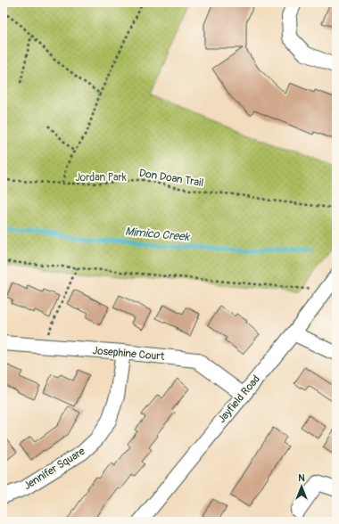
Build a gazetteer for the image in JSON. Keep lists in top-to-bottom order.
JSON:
{
  "streets": {
    "street": ["Josephine Court", "Jayfield Road", "Jennifer Square"],
    "path": ["Don Doan Trail"]
  },
  "crossings": [
    ["Josephine Court", "Jayfield Road"],
    ["Josephine Court", "Jennifer Square"]
  ],
  "water": ["Mimico Creek"],
  "parks": ["Jordan Park"],
  "north": "top"
}
